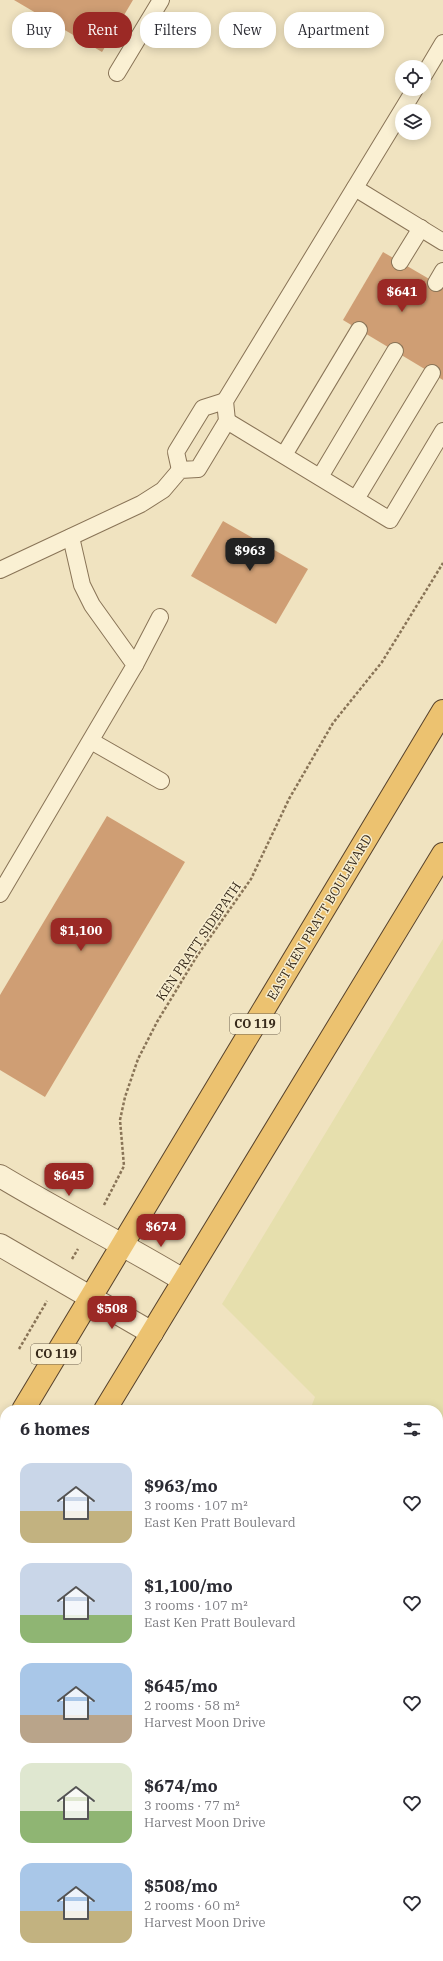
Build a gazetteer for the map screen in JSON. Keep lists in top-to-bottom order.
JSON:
{
  "streets": {
    "highway": ["EAST KEN PRATT BOULEVARD", "CO 119"],
    "path": ["KEN PRATT SIDEPATH"]
  },
  "page": {
    "chip": [
      "Buy",
      "Rent",
      "Filters",
      "New",
      "Apartment"
    ],
    "price": [
      "$641",
      "$963",
      "$1,100",
      "$645",
      "$674",
      "$508"
    ],
    "heading": "6 homes",
    "list": [
      {
        "name": "$963/mo",
        "note": "3 rooms · 107 m² · East Ken Pratt Boulevard"
      },
      {
        "name": "$1,100/mo",
        "note": "3 rooms · 107 m² · East Ken Pratt Boulevard"
      },
      {
        "name": "$645/mo",
        "note": "2 rooms · 58 m² · Harvest Moon Drive"
      },
      {
        "name": "$674/mo",
        "note": "3 rooms · 77 m² · Harvest Moon Drive"
      },
      {
        "name": "$508/mo",
        "note": "2 rooms · 60 m² · Harvest Moon Drive"
      }
    ]
  }
}
